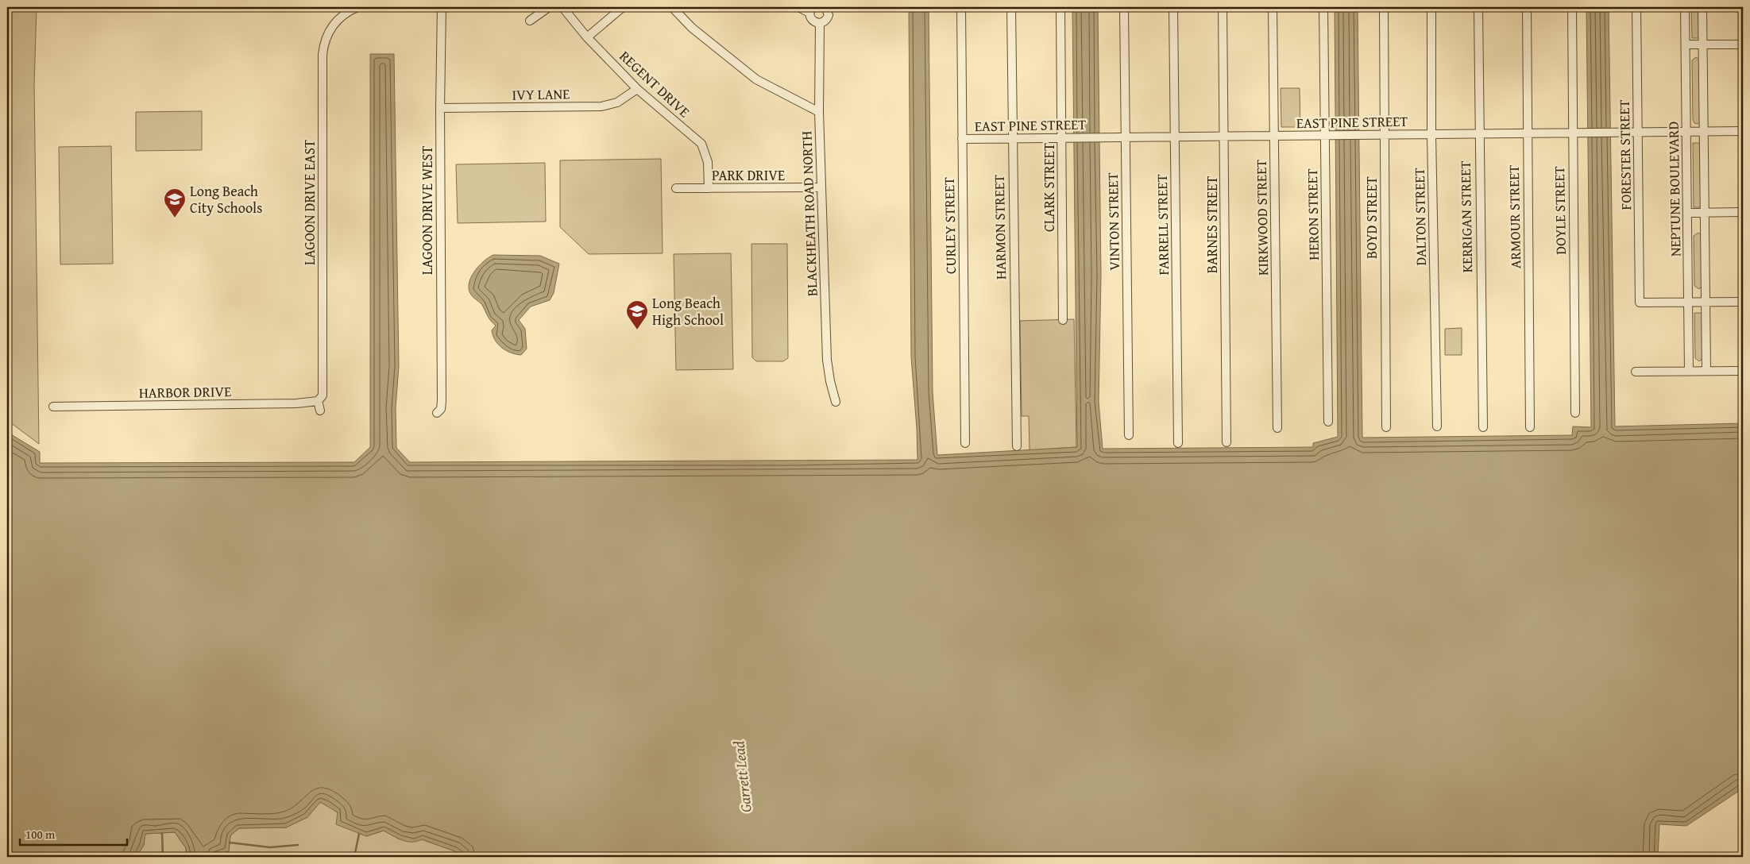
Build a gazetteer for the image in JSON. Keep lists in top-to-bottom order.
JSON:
{
  "streets": {
    "street": [
      "REGENT DRIVE",
      "IVY LANE",
      "EAST PINE STREET",
      "FORESTER STREET",
      "PARK DRIVE",
      "CLARK STREET",
      "NEPTUNE BOULEVARD",
      "LAGOON DRIVE EAST",
      "LAGOON DRIVE WEST",
      "DOYLE STREET",
      "BLACKHEATH ROAD NORTH",
      "HERON STREET",
      "DALTON STREET",
      "KERRIGAN STREET",
      "ARMOUR STREET",
      "KIRKWOOD STREET",
      "BOYD STREET",
      "VINTON STREET",
      "FARRELL STREET",
      "BARNES STREET",
      "CURLEY STREET",
      "HARMON STREET",
      "HARBOR DRIVE"
    ]
  },
  "crossings": [
    ["REGENT DRIVE", "IVY LANE"],
    ["REGENT DRIVE", "PARK DRIVE"],
    ["IVY LANE", "LAGOON DRIVE WEST"],
    ["EAST PINE STREET", "FORESTER STREET"],
    ["EAST PINE STREET", "CLARK STREET"],
    ["EAST PINE STREET", "NEPTUNE BOULEVARD"],
    ["EAST PINE STREET", "DOYLE STREET"],
    ["EAST PINE STREET", "HERON STREET"],
    ["EAST PINE STREET", "DALTON STREET"],
    ["EAST PINE STREET", "KERRIGAN STREET"],
    ["EAST PINE STREET", "ARMOUR STREET"],
    ["EAST PINE STREET", "KIRKWOOD STREET"],
    ["EAST PINE STREET", "BOYD STREET"],
    ["EAST PINE STREET", "VINTON STREET"],
    ["EAST PINE STREET", "FARRELL STREET"],
    ["EAST PINE STREET", "BARNES STREET"],
    ["EAST PINE STREET", "CURLEY STREET"],
    ["EAST PINE STREET", "HARMON STREET"],
    ["FORESTER STREET", "NEPTUNE BOULEVARD"],
    ["PARK DRIVE", "BLACKHEATH ROAD NORTH"],
    ["LAGOON DRIVE EAST", "HARBOR DRIVE"]
  ],
  "water": ["Garrett Lead"],
  "places": {
    "school or university": ["Long Beach City Schools", "Long Beach High School"]
  },
  "scale_bar": "100 m"
}
